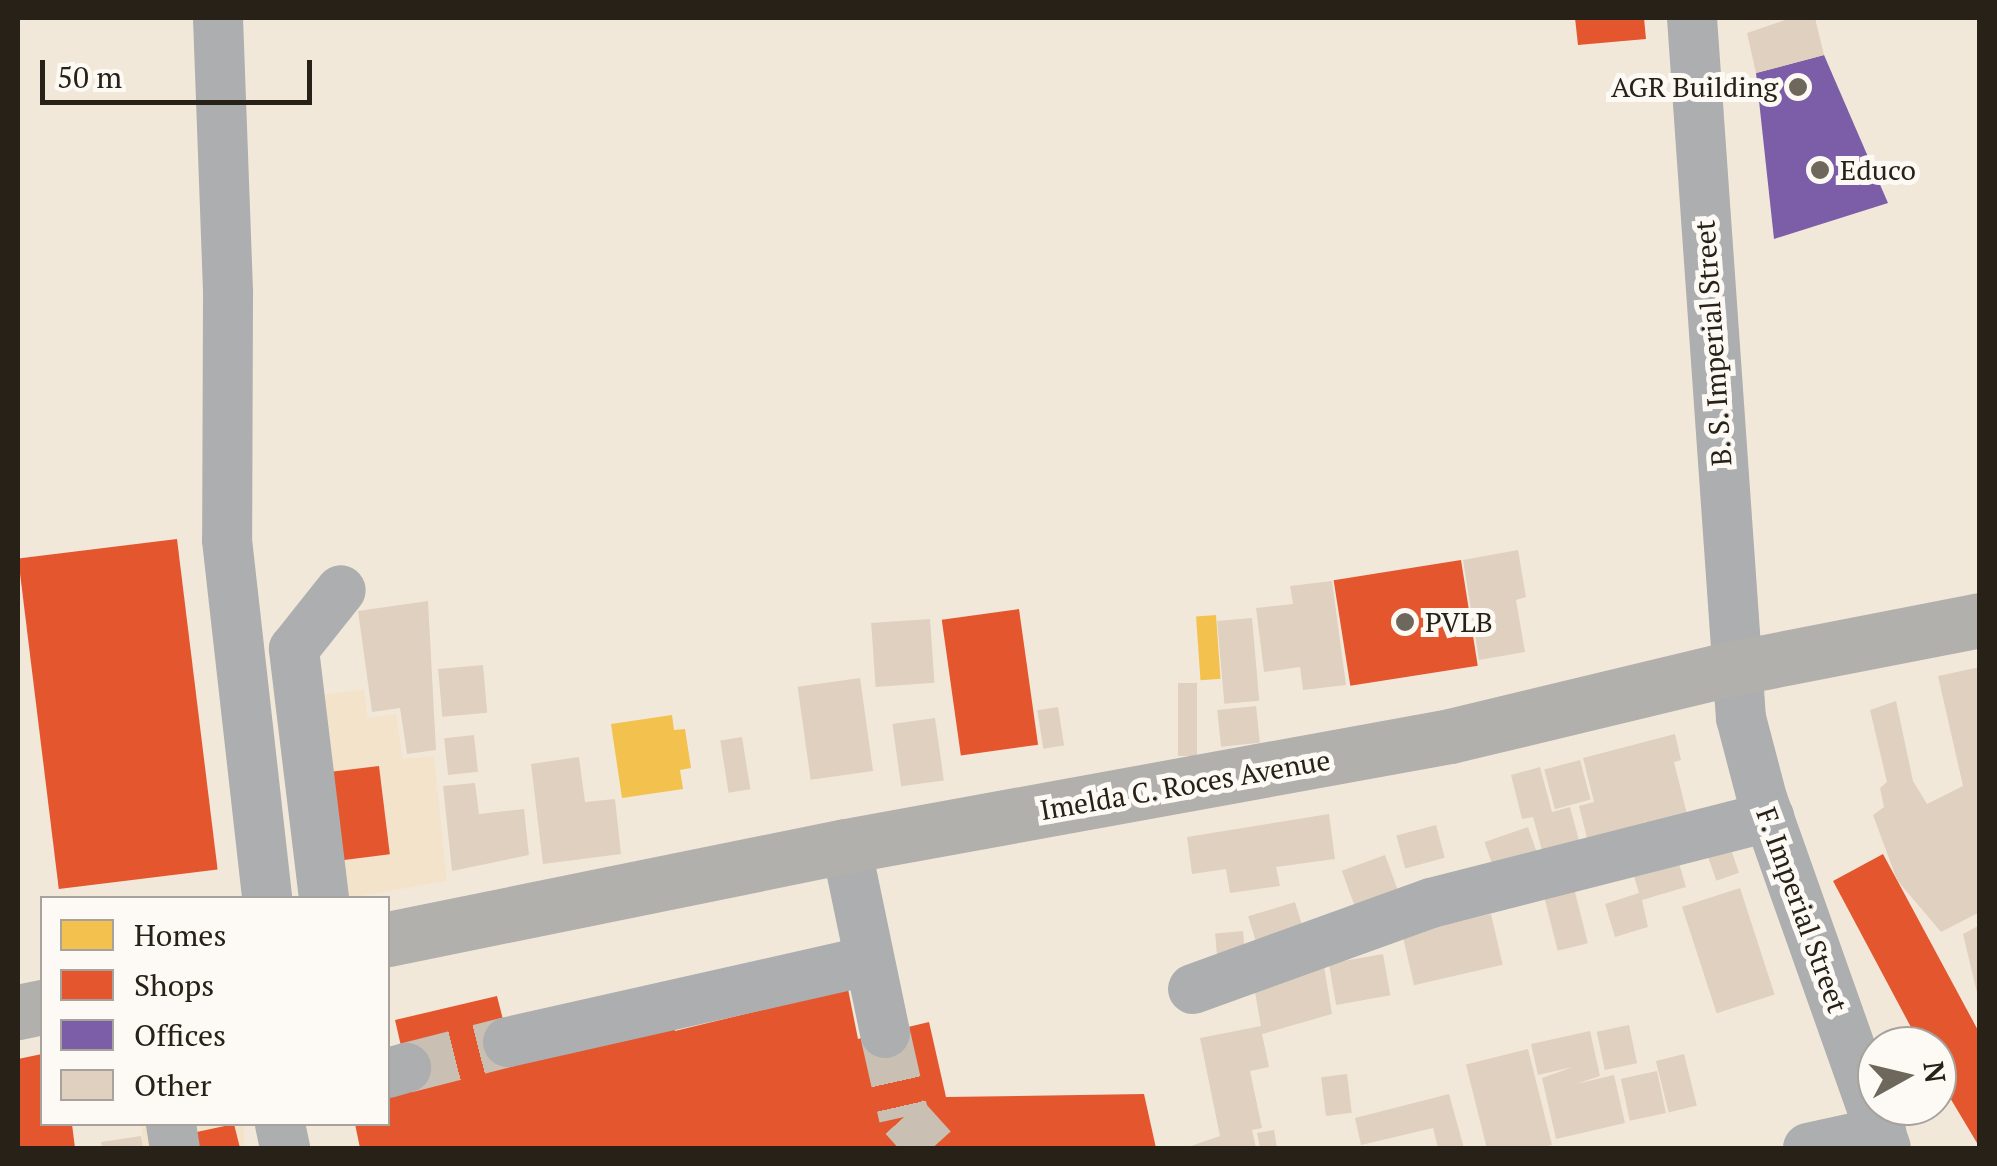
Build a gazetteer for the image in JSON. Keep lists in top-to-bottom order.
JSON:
{
  "streets": {
    "main road": ["Imelda C. Roces Avenue"],
    "street": ["B. S. Imperial Street", "F. Imperial Street"]
  },
  "crossings": [
    ["B. S. Imperial Street", "Imelda C. Roces Avenue"],
    ["B. S. Imperial Street", "F. Imperial Street"],
    ["Imelda C. Roces Avenue", "F. Imperial Street"]
  ],
  "places": ["AGR Building", "Educo", "PVLB"],
  "legend": [
    "Homes",
    "Shops",
    "Offices",
    "Other"
  ],
  "scale_bar": "50 m",
  "north": "right"
}
